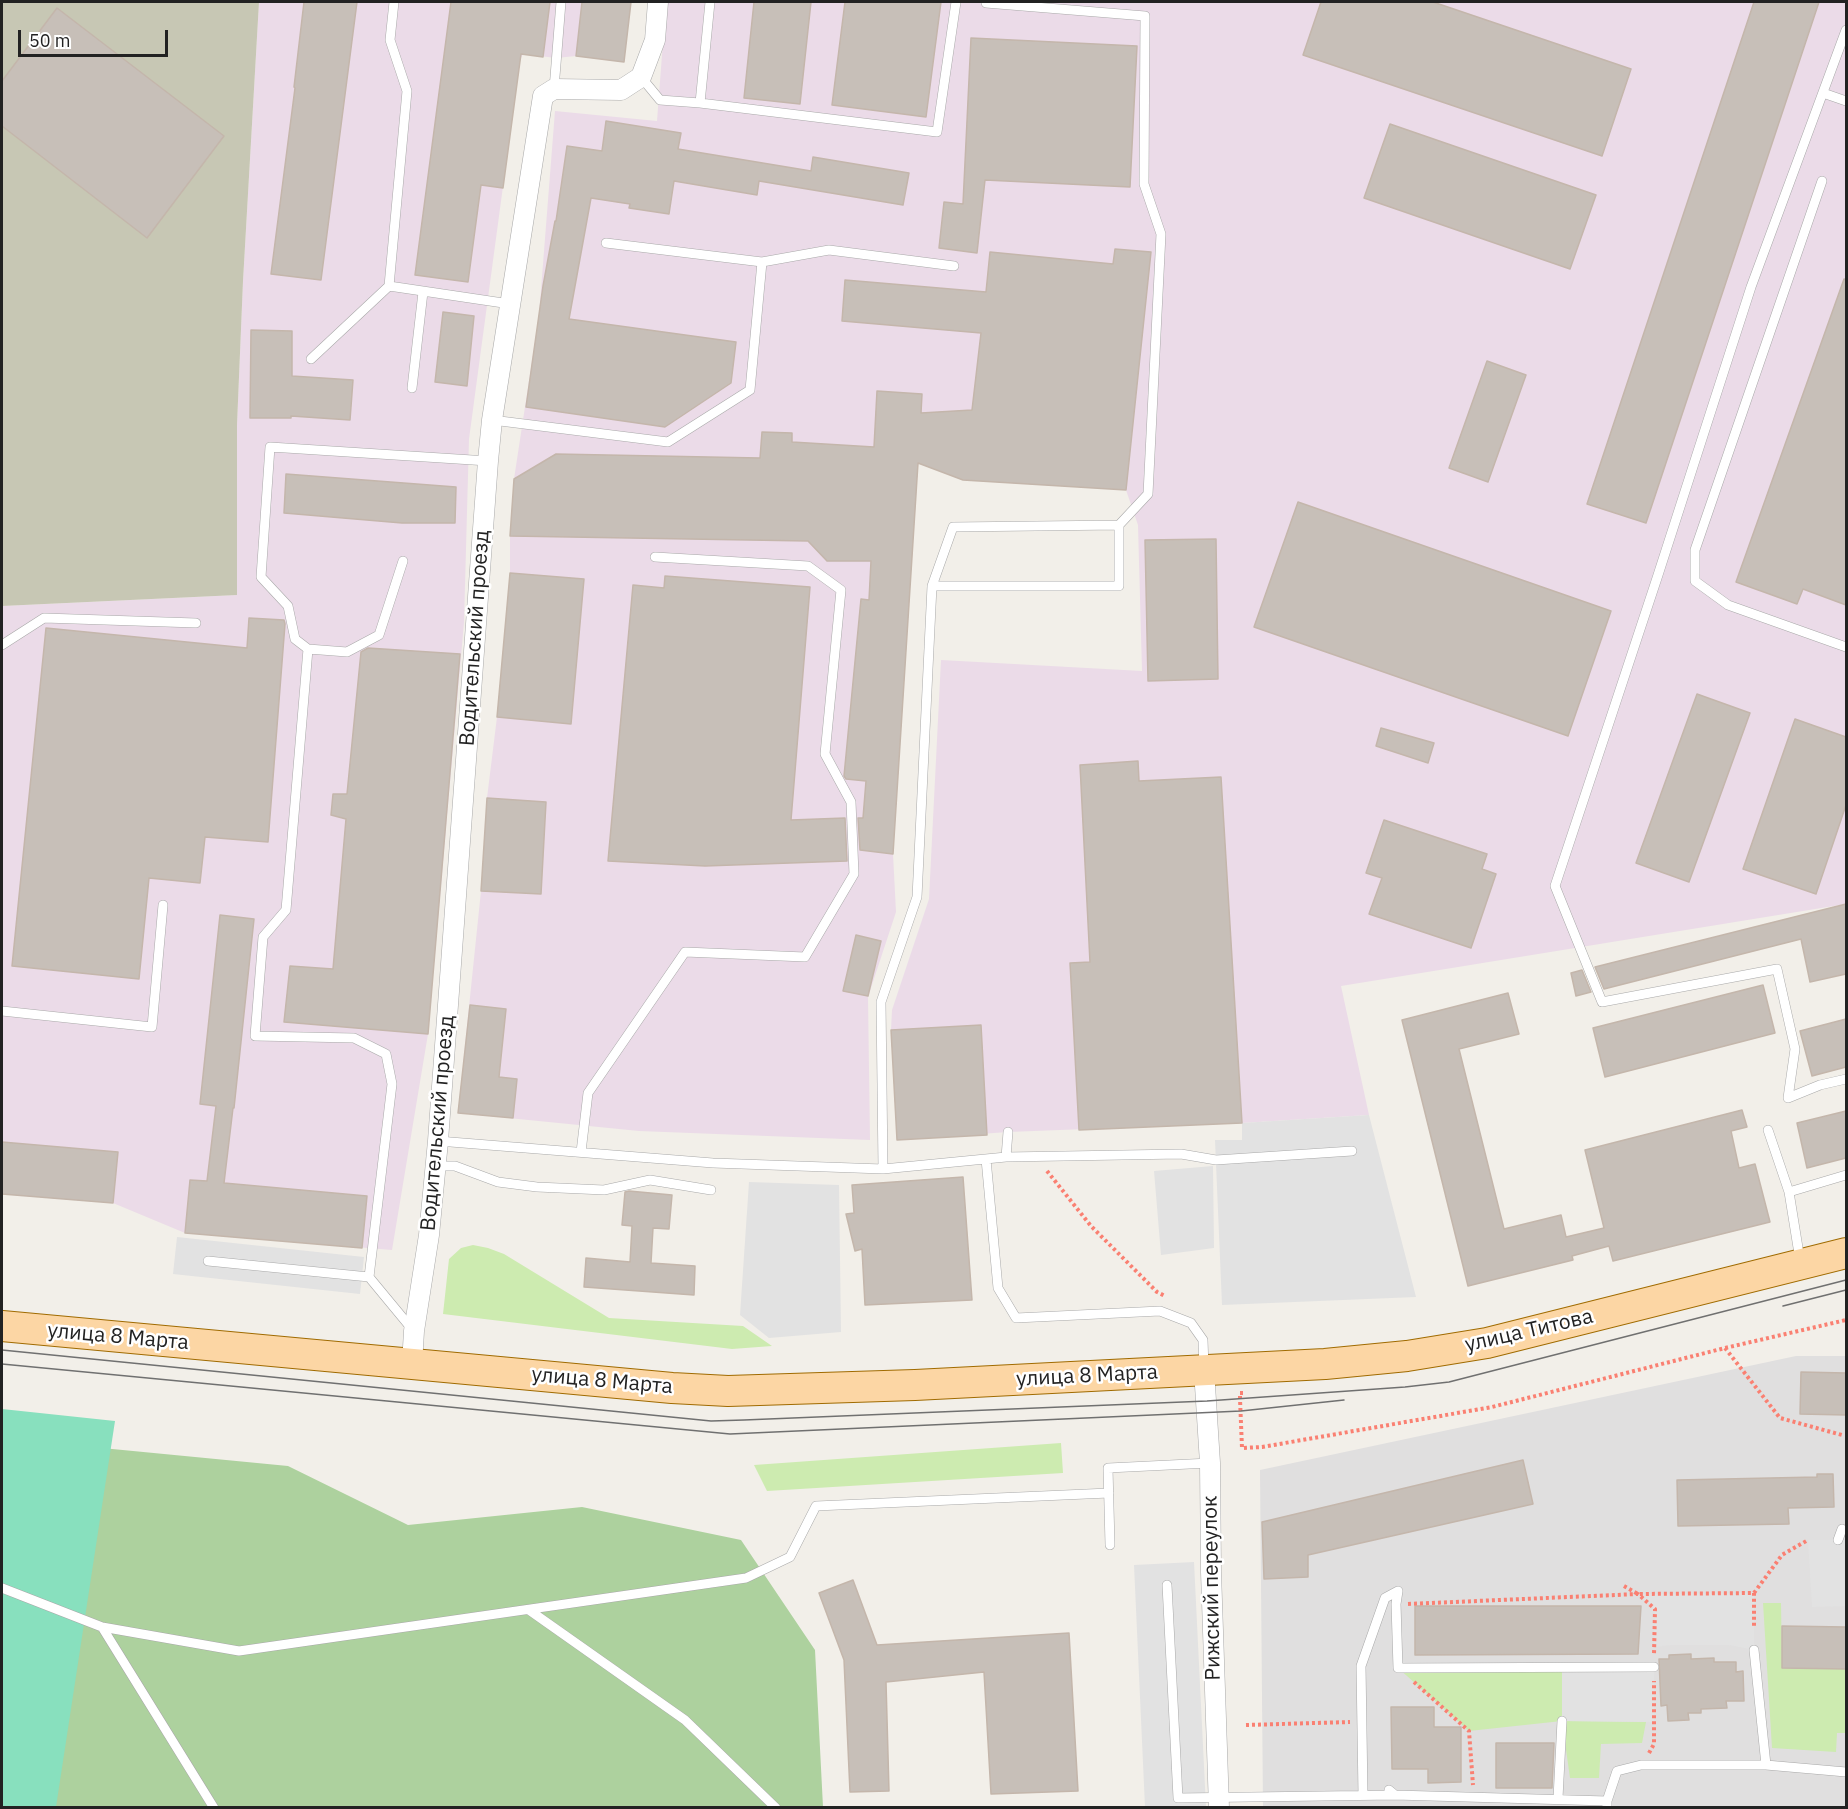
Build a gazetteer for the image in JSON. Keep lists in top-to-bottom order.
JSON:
{
  "streets": {
    "main road": ["улица Титова", "улица 8 Марта"],
    "street": ["Водительский проезд", "Рижский переулок"]
  },
  "crossings": [
    ["Водительский проезд", "улица 8 Марта"],
    ["улица Титова", "улица 8 Марта"],
    ["улица Титова", "Рижский переулок"],
    ["улица 8 Марта", "Рижский переулок"]
  ],
  "scale_bar": "50 m"
}
